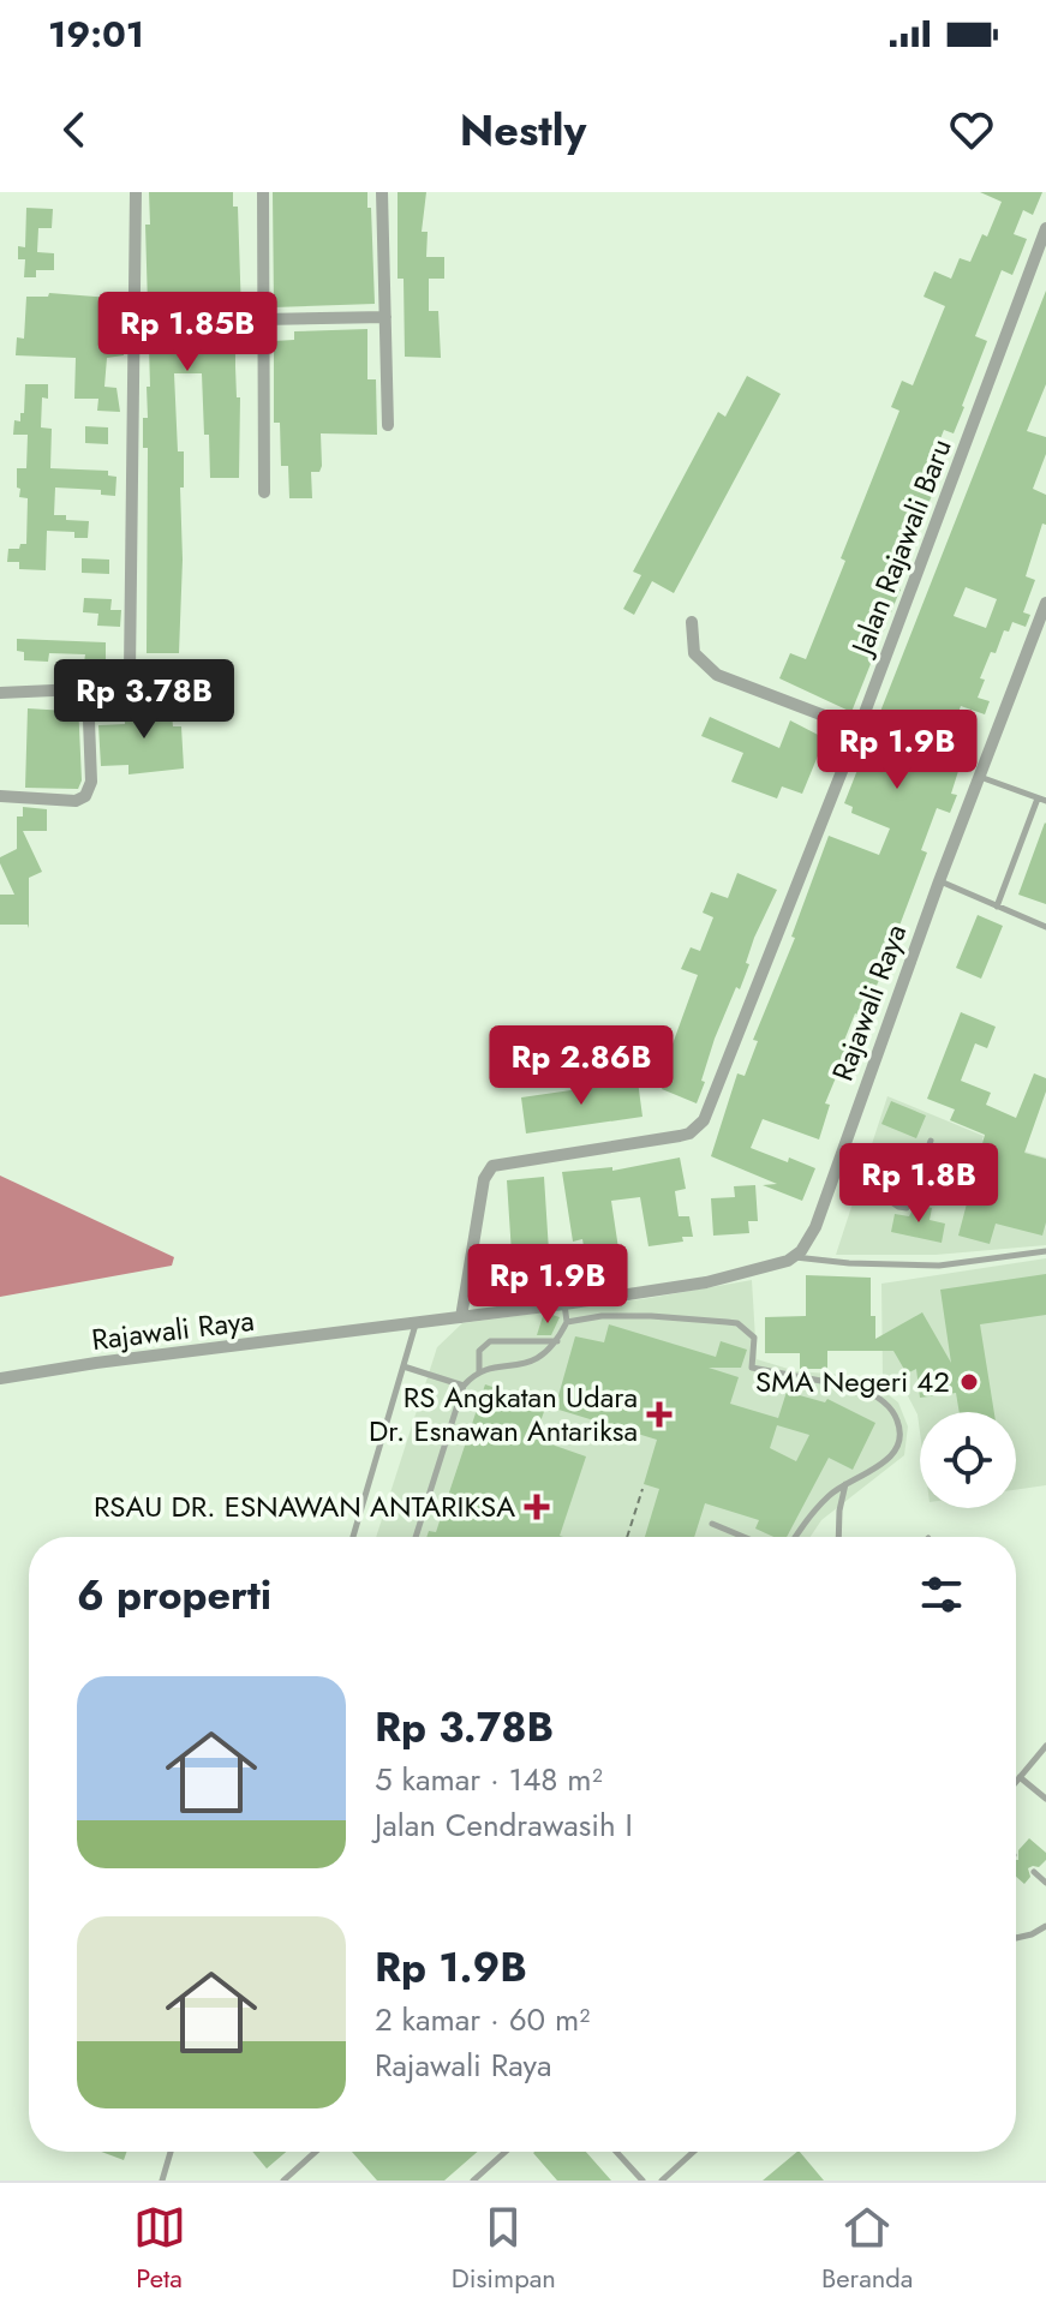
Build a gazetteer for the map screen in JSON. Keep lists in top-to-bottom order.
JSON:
{
  "streets": {
    "street": ["Jalan Rajawali Baru", "Rajawali Raya"]
  },
  "crossings": [
    ["Jalan Rajawali Baru", "Rajawali Raya"]
  ],
  "places": {
    "other": ["SMA Negeri 42"],
    "health": ["RS Angkatan Udara Dr. Esnawan Antariksa", "RSAU DR. ESNAWAN ANTARIKSA"]
  },
  "page": {
    "status": "19:01",
    "header": "Nestly",
    "price": [
      "Rp 1.85B",
      "Rp 3.78B",
      "Rp 1.9B",
      "Rp 2.86B",
      "Rp 1.8B",
      "Rp 1.9B"
    ],
    "heading": "6 properti",
    "list": [
      {
        "name": "Rp 3.78B",
        "note": "5 kamar · 148 m² · Jalan Cendrawasih I"
      },
      {
        "name": "Rp 1.9B",
        "note": "2 kamar · 60 m² · Rajawali Raya"
      }
    ],
    "tabs": ["Peta", "Disimpan", "Beranda"]
  }
}
